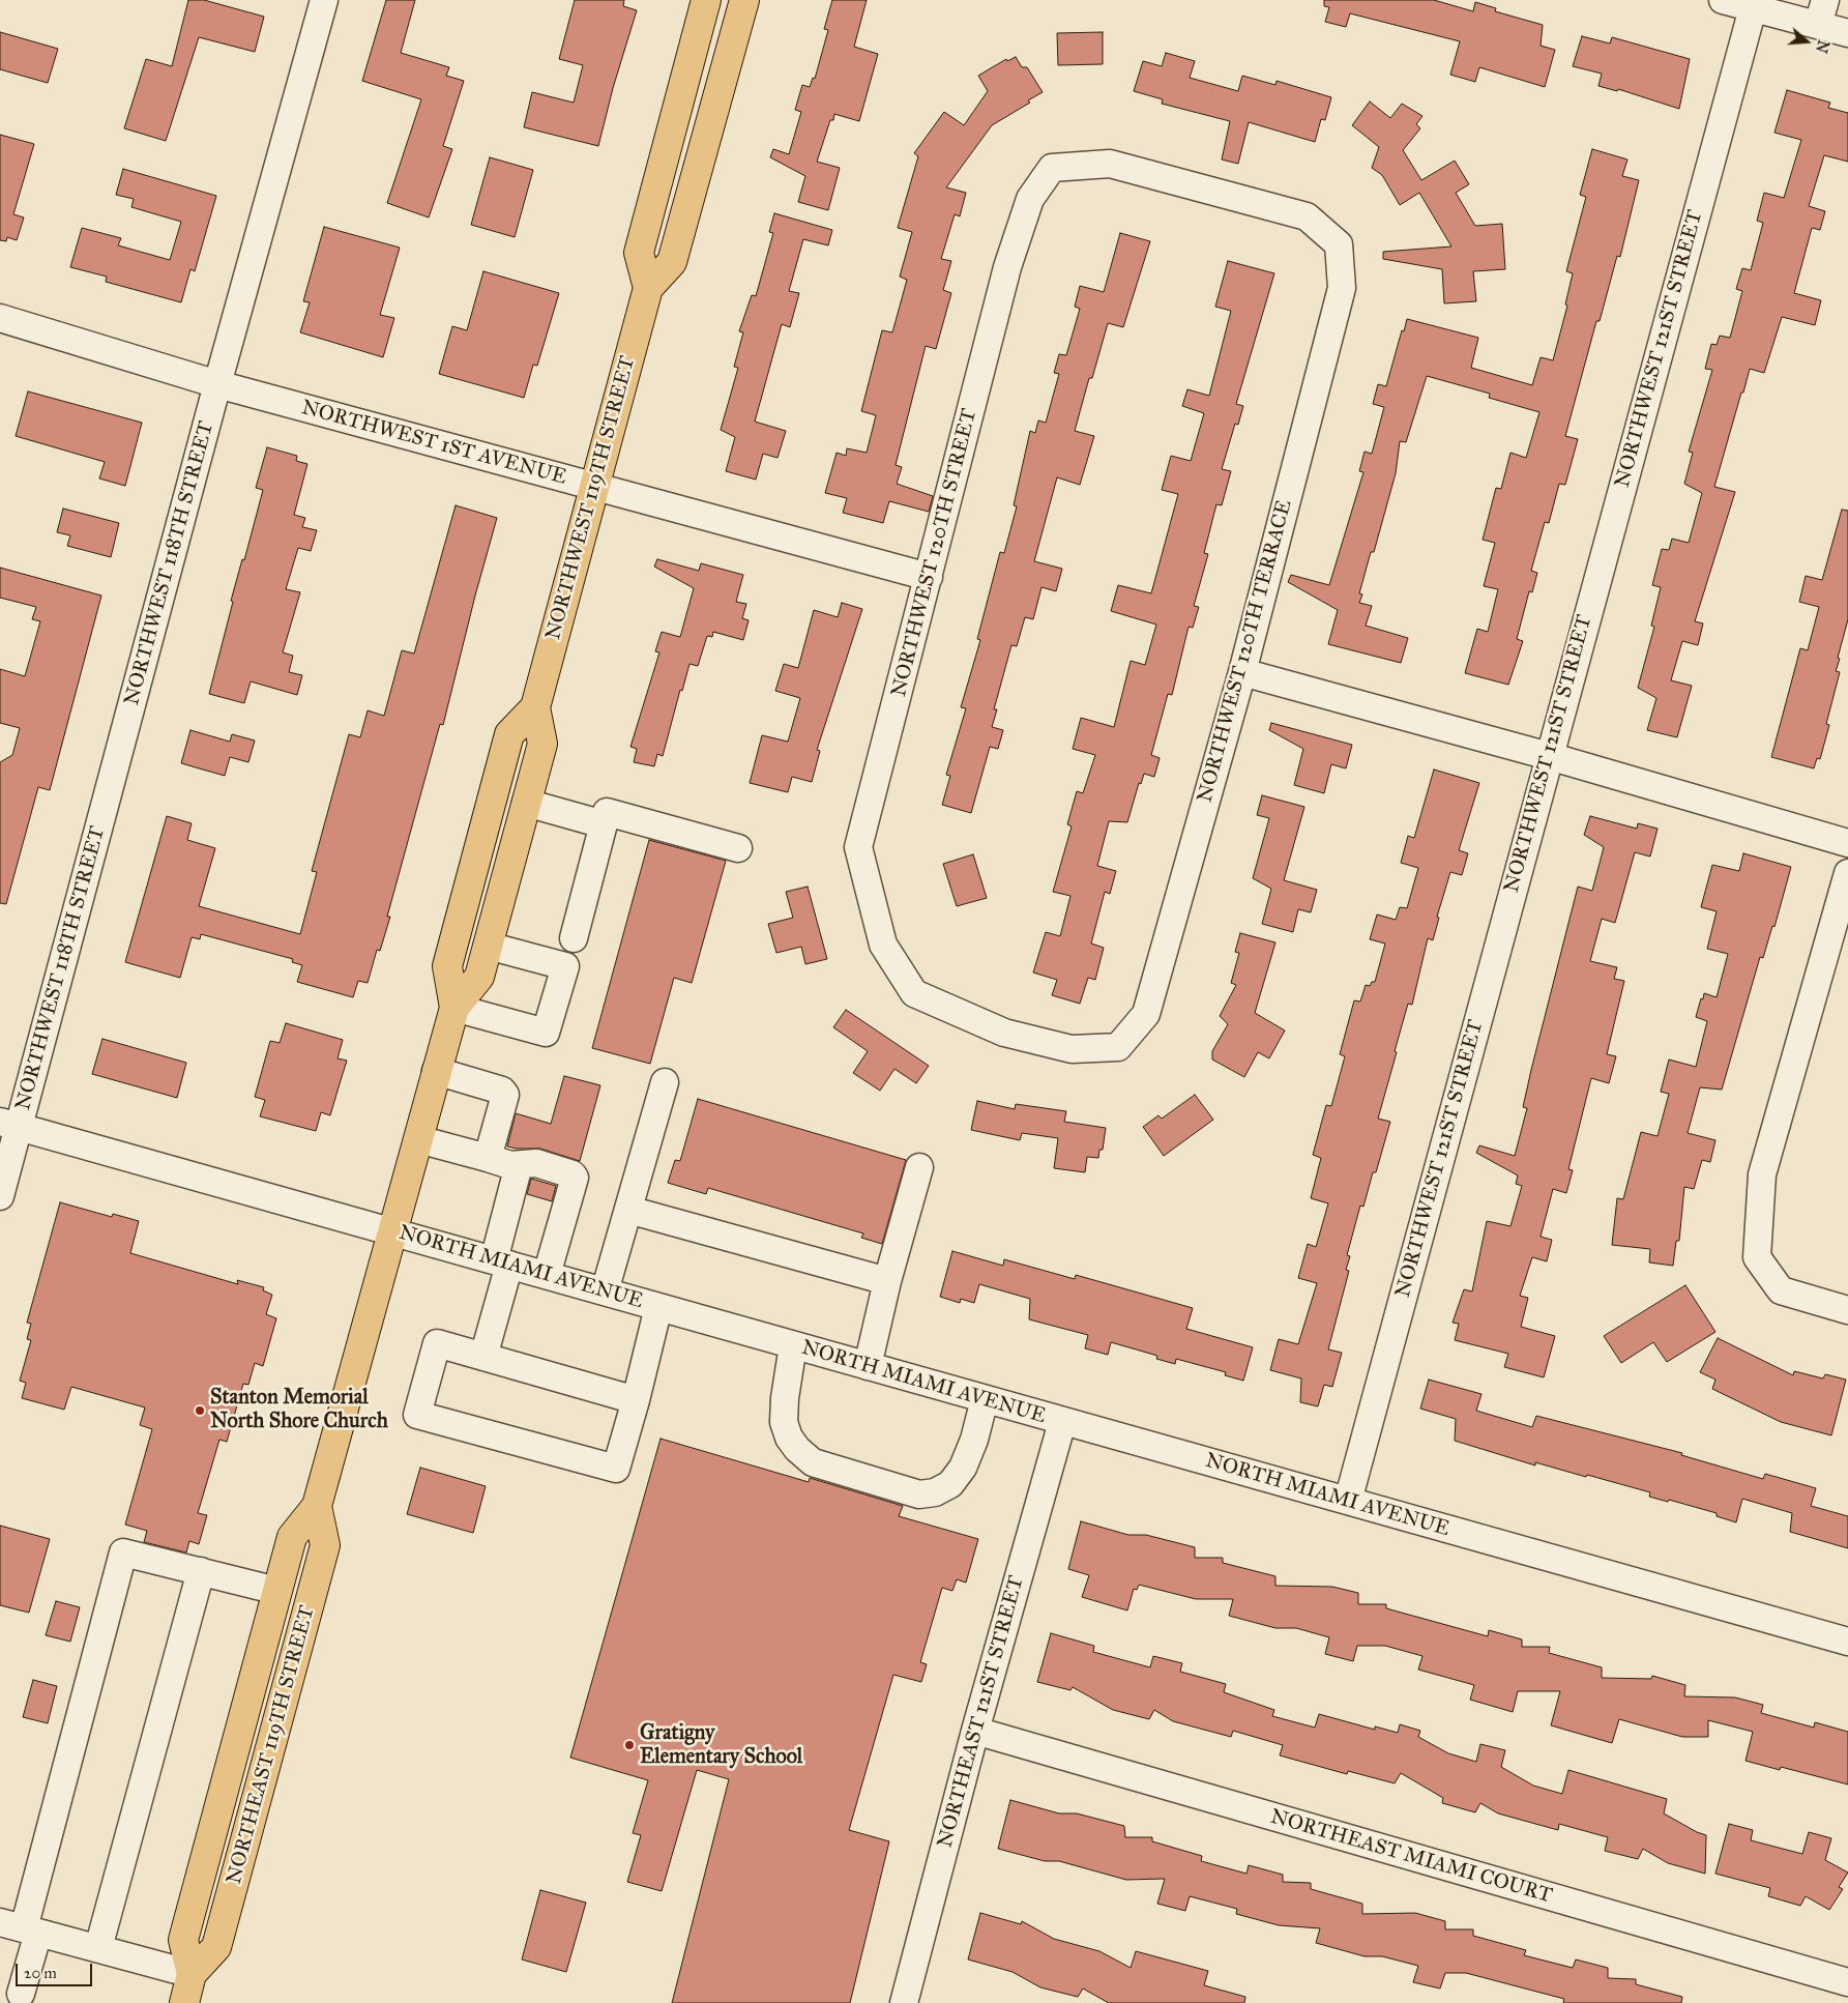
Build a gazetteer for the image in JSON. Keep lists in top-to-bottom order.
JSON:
{
  "streets": {
    "main road": ["NORTHWEST 119TH STREET", "NORTHEAST 119TH STREET"],
    "street": [
      "NORTHWEST 121ST STREET",
      "NORTHWEST 1ST AVENUE",
      "NORTHWEST 120TH STREET",
      "NORTHWEST 118TH STREET",
      "NORTHWEST 120TH TERRACE",
      "NORTH MIAMI AVENUE",
      "NORTHEAST 121ST STREET",
      "NORTHEAST MIAMI COURT"
    ]
  },
  "crossings": [
    ["NORTHWEST 121ST STREET", "NORTH MIAMI AVENUE"],
    ["NORTHWEST 1ST AVENUE", "NORTHWEST 119TH STREET"],
    ["NORTHWEST 1ST AVENUE", "NORTHWEST 120TH STREET"],
    ["NORTHWEST 1ST AVENUE", "NORTHWEST 118TH STREET"],
    ["NORTHWEST 119TH STREET", "NORTH MIAMI AVENUE"],
    ["NORTHWEST 119TH STREET", "NORTHEAST 119TH STREET"],
    ["NORTHWEST 120TH STREET", "NORTHWEST 120TH TERRACE"],
    ["NORTHWEST 118TH STREET", "NORTH MIAMI AVENUE"],
    ["NORTH MIAMI AVENUE", "NORTHEAST 121ST STREET"],
    ["NORTH MIAMI AVENUE", "NORTHEAST 119TH STREET"],
    ["NORTHEAST 121ST STREET", "NORTHEAST MIAMI COURT"]
  ],
  "places": ["Stanton Memorial North Shore Church", "Gratigny Elementary School"],
  "scale_bar": "20 m",
  "north": "right"
}
